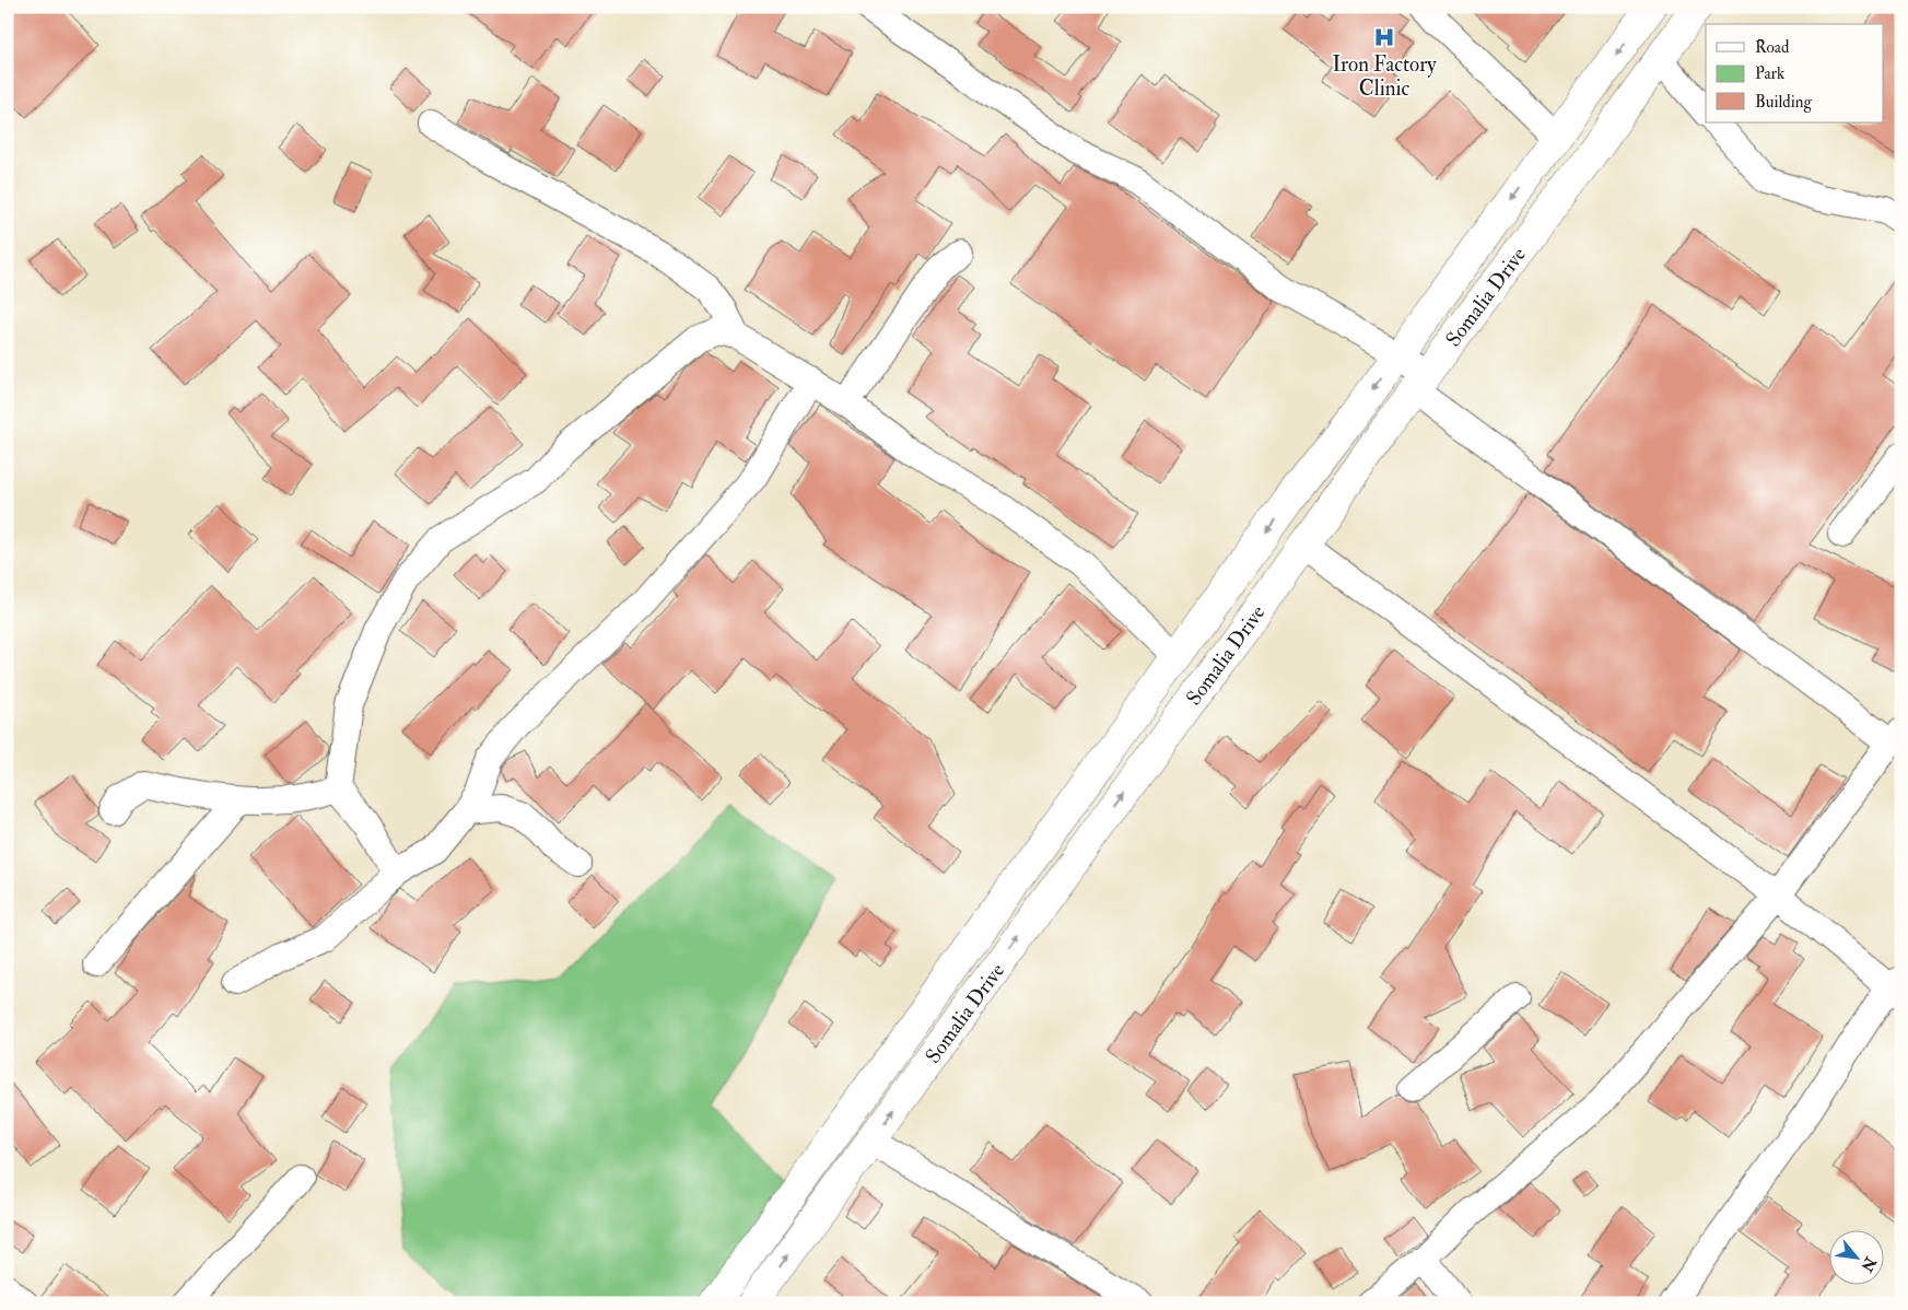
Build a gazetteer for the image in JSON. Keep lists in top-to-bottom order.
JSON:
{
  "streets": {
    "main road": ["Somalia Drive"]
  },
  "places": {
    "hospital": ["Iron Factory Clinic"]
  },
  "legend": ["Road", "Park", "Building"],
  "north": "bottom right"
}
